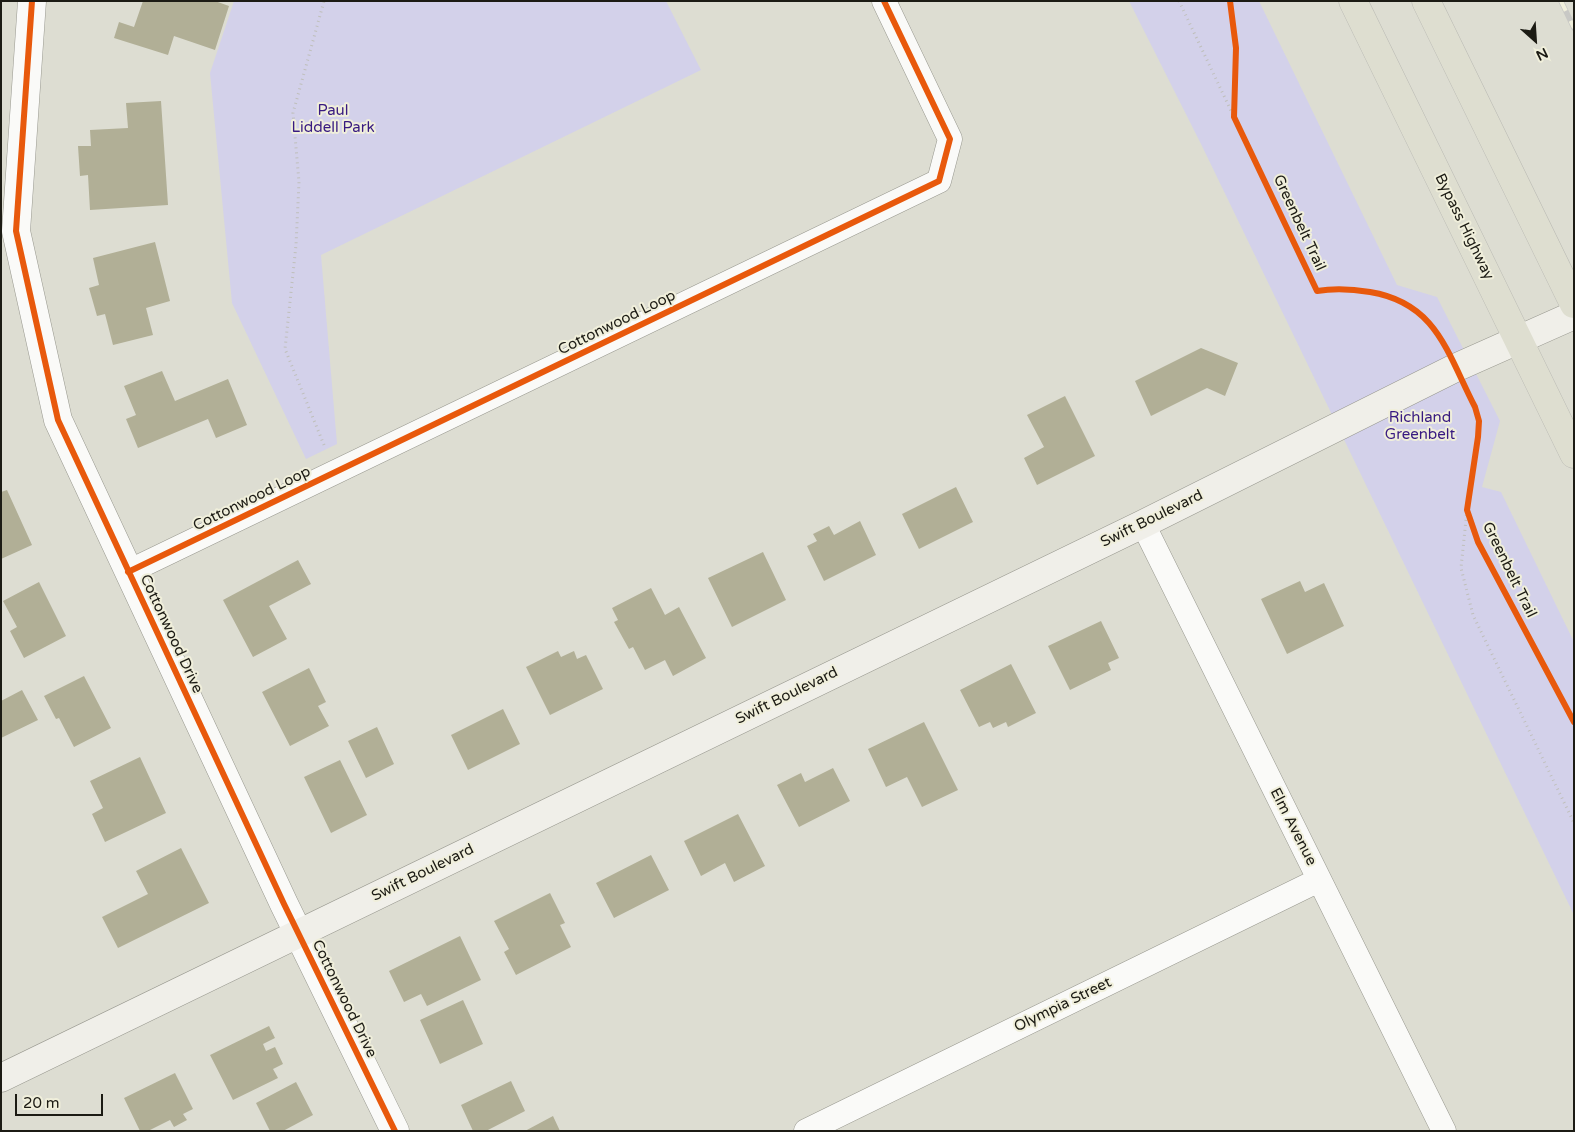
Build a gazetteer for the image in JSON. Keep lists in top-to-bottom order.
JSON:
{
  "streets": {
    "highway": ["Bypass Highway"],
    "main road": ["Swift Boulevard"],
    "street": [
      "Cottonwood Loop",
      "Cottonwood Drive",
      "Elm Avenue",
      "Olympia Street"
    ],
    "cycle path": ["Greenbelt Trail"]
  },
  "crossings": [
    ["Bypass Highway", "Swift Boulevard"],
    ["Cottonwood Loop", "Cottonwood Drive"],
    ["Swift Boulevard", "Cottonwood Drive"],
    ["Swift Boulevard", "Elm Avenue"],
    ["Elm Avenue", "Olympia Street"]
  ],
  "parks": ["Paul Liddell Park", "Richland Greenbelt"],
  "scale_bar": "20 m",
  "north": "bottom right"
}
